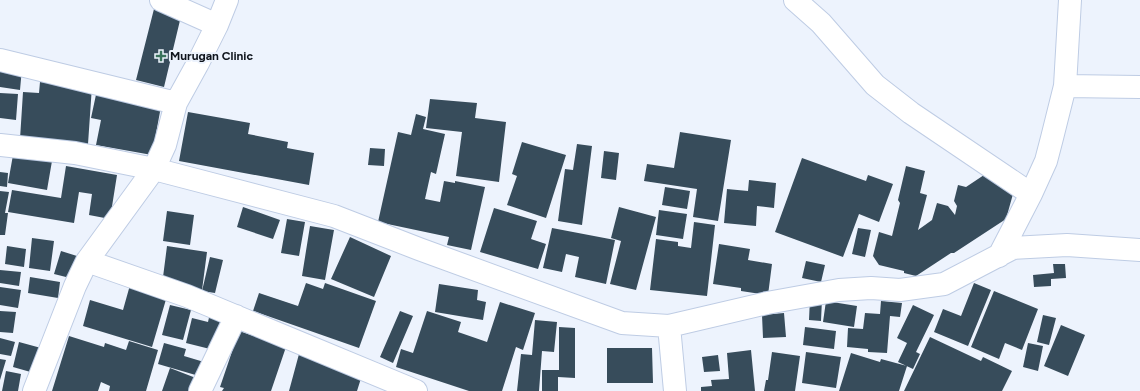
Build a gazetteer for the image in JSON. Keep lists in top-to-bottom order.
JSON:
{
  "places": {
    "health": ["Murugan Clinic"]
  }
}
